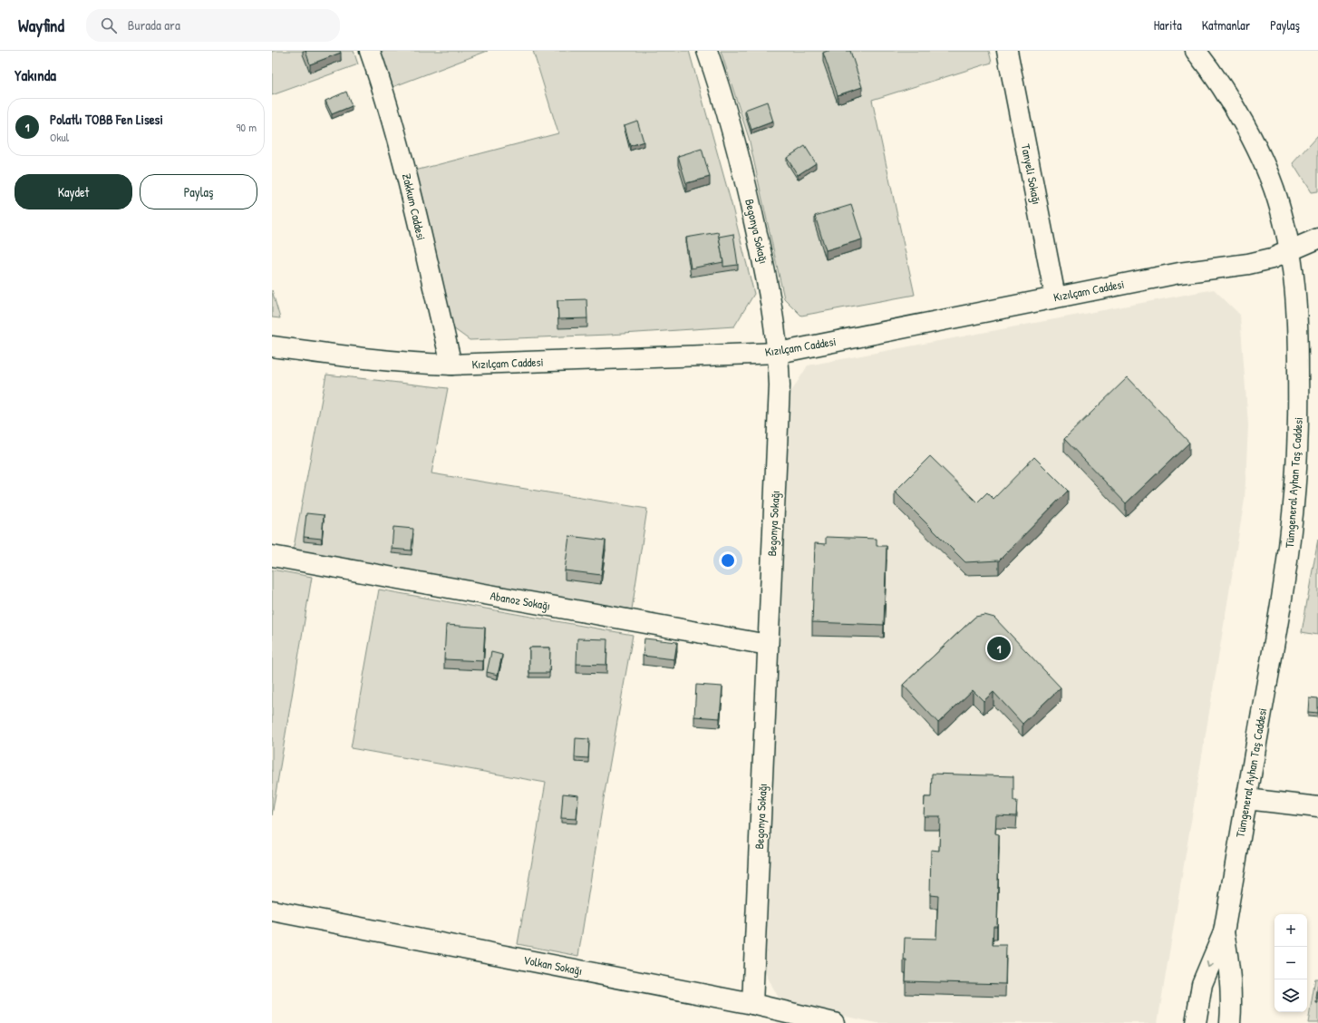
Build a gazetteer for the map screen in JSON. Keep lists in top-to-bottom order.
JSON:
{
  "streets": {
    "street": [
      "Tanyeli Sokağı",
      "Zakkum Caddesi",
      "Begonya Sokağı",
      "Kızılçam Caddesi",
      "Tümgeneral Ayhan Taş Caddesi",
      "Abanoz Sokağı",
      "Volkan Sokağı"
    ]
  },
  "crossings": [
    ["Tanyeli Sokağı", "Kızılçam Caddesi"],
    ["Zakkum Caddesi", "Kızılçam Caddesi"],
    ["Begonya Sokağı", "Kızılçam Caddesi"],
    ["Begonya Sokağı", "Abanoz Sokağı"],
    ["Begonya Sokağı", "Volkan Sokağı"],
    ["Kızılçam Caddesi", "Tümgeneral Ayhan Taş Caddesi"]
  ],
  "page": {
    "header": "Wayfind",
    "search": "Burada ara",
    "nav": ["Harita", "Katmanlar", "Paylaş"],
    "heading": "Yakında",
    "list": [
      {
        "mark": "1",
        "name": "Polatlı TOBB Fen Lisesi",
        "note": "Okul",
        "value": "90 m"
      }
    ],
    "buttons": ["Kaydet", "Paylaş"],
    "pins": "1",
    "map_buttons": ["+", "−"]
  }
}
